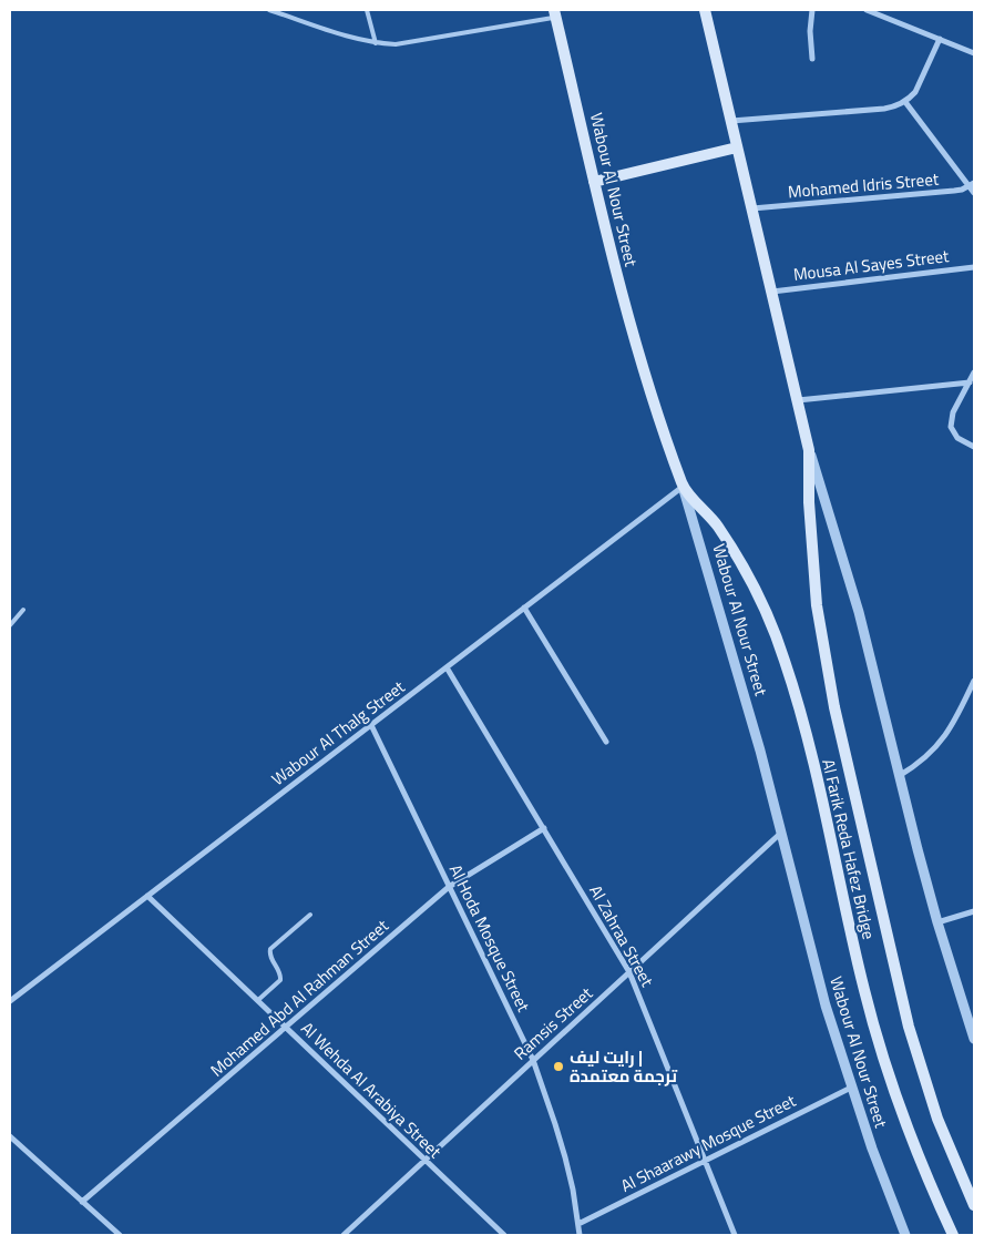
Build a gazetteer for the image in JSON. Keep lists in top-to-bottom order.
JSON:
{
  "streets": {
    "main road": ["Wabour Al Nour Street", "Al Farik Reda Hafez Bridge"],
    "street": [
      "Mohamed Idris Street",
      "Mousa Al Sayes Street",
      "Wabour Al Thalg Street",
      "Al Zahraa Street",
      "Al Hoda Mosque Street",
      "Mohamed Abd Al Rahman Street",
      "Ramsis Street",
      "Al Wehda Al Arabiya Street",
      "Al Shaarawy Mosque Street"
    ]
  },
  "crossings": [
    ["Wabour Al Nour Street", "Wabour Al Thalg Street"],
    ["Wabour Al Nour Street", "Al Farik Reda Hafez Bridge"],
    ["Wabour Al Nour Street", "Ramsis Street"],
    ["Wabour Al Nour Street", "Al Shaarawy Mosque Street"],
    ["Wabour Al Thalg Street", "Al Farik Reda Hafez Bridge"],
    ["Wabour Al Thalg Street", "Al Zahraa Street"],
    ["Wabour Al Thalg Street", "Al Hoda Mosque Street"],
    ["Wabour Al Thalg Street", "Al Wehda Al Arabiya Street"],
    ["Al Zahraa Street", "Mohamed Abd Al Rahman Street"],
    ["Al Zahraa Street", "Ramsis Street"],
    ["Al Zahraa Street", "Al Shaarawy Mosque Street"],
    ["Al Hoda Mosque Street", "Mohamed Abd Al Rahman Street"],
    ["Al Hoda Mosque Street", "Ramsis Street"],
    ["Al Hoda Mosque Street", "Al Shaarawy Mosque Street"],
    ["Mohamed Abd Al Rahman Street", "Al Wehda Al Arabiya Street"],
    ["Ramsis Street", "Al Wehda Al Arabiya Street"]
  ],
  "places": ["رايت ليف | ترجمة معتمدة"]
}
